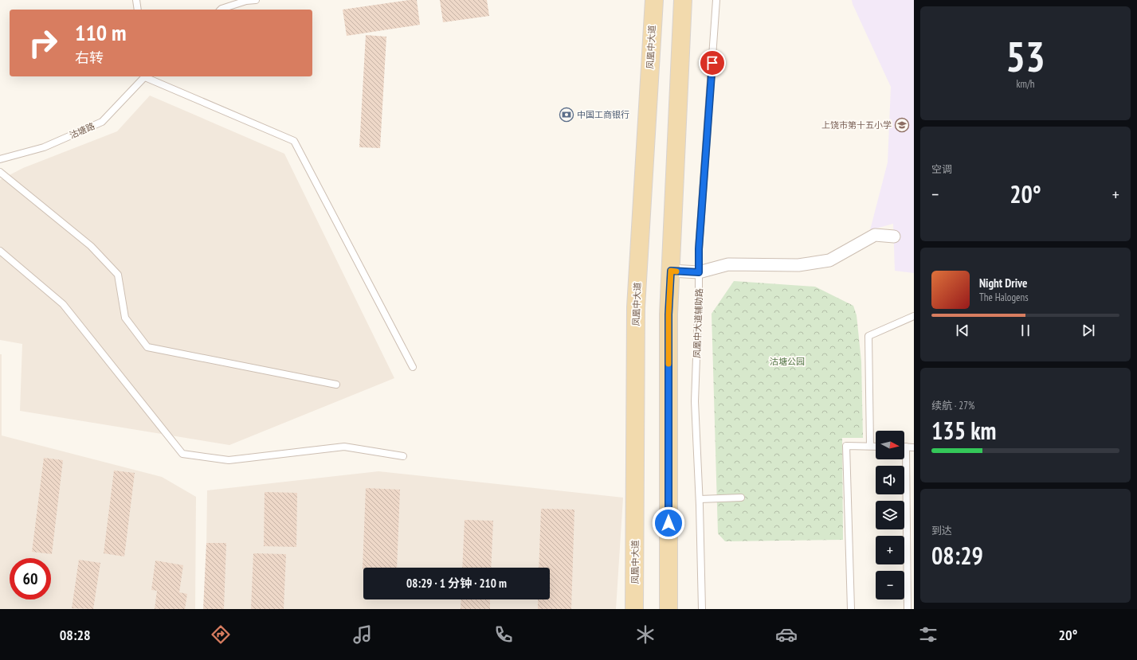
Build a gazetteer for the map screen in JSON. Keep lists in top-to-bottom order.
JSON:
{
  "streets": {
    "main road": ["凤凰中大道"],
    "lane": ["沽塘路", "凤凰中大道辅助路"]
  },
  "parks": ["沽塘公园"],
  "places": {
    "bank": ["中国工商银行"],
    "school or university": ["上饶市第十五小学"]
  },
  "north": "right",
  "page": {
    "tile": [
      ["53", "km/h"],
      "空调",
      ["续航 · 27%", "135 km"],
      ["到达", "08:29"]
    ],
    "turn": ["110 m", "右转"],
    "heat": ["−", "20°", "+"],
    "song": ["Night Drive", "The Halogens"],
    "map_buttons": ["+", "−"],
    "limit": "60",
    "trip": "08:29 · 1 分钟 · 210 m",
    "tabs": ["08:28", "20°"]
  }
}
